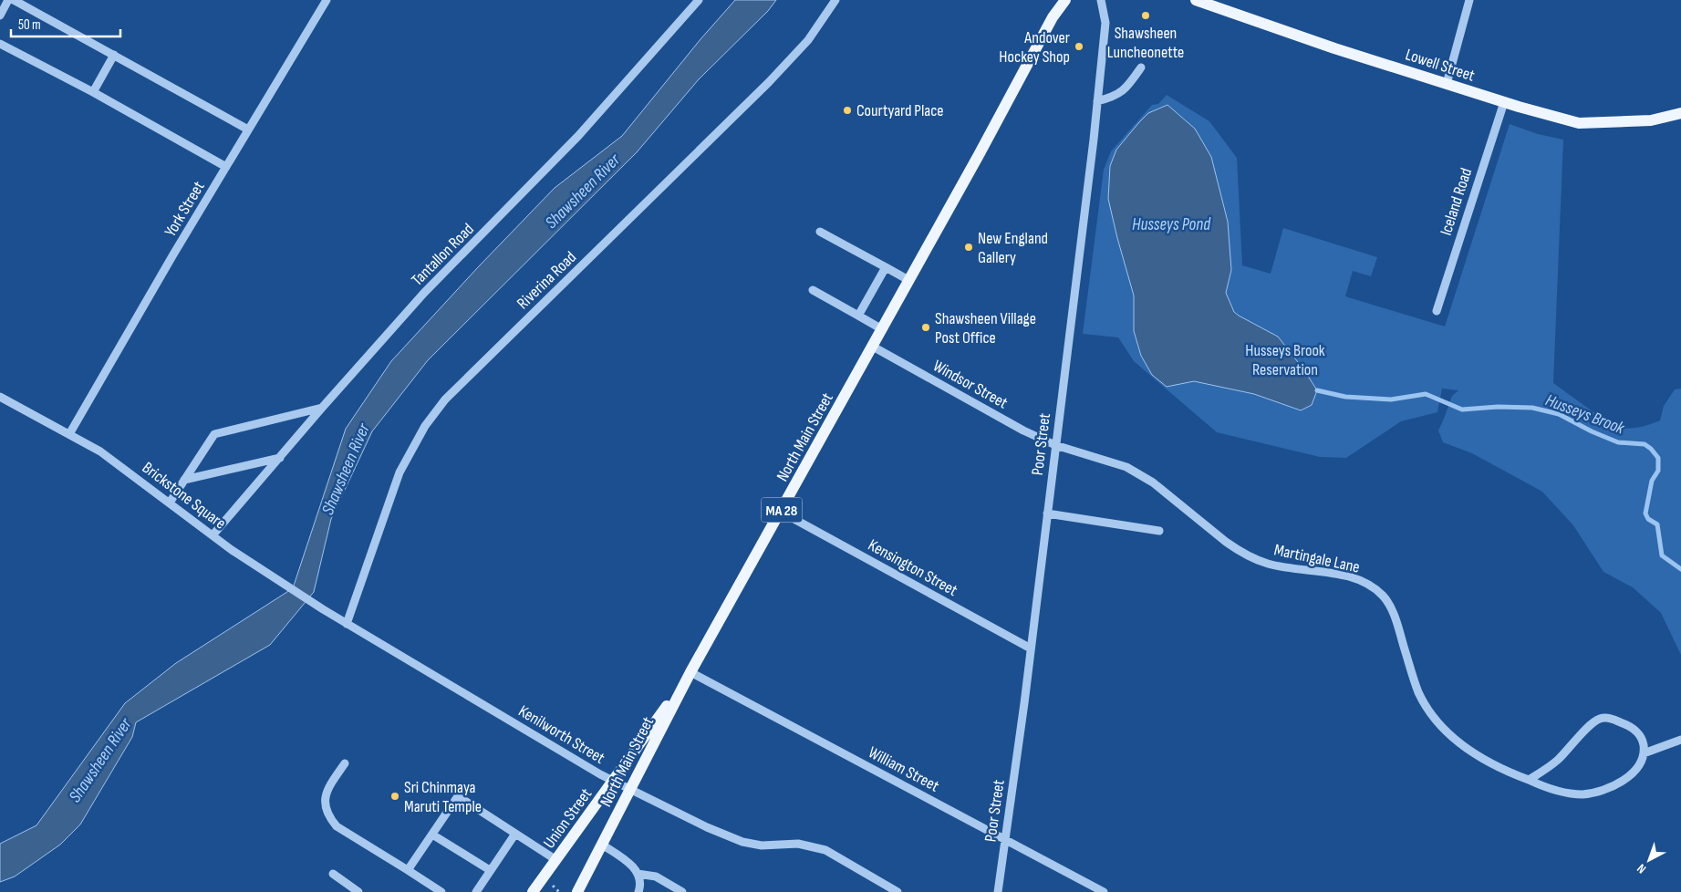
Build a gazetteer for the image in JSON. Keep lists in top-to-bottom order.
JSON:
{
  "streets": {
    "main road": [
      "Lowell Street",
      "North Main Street",
      "MA 28",
      "Union Street"
    ],
    "street": [
      "Iceland Road",
      "York Street",
      "Tantallon Road",
      "Riverina Road",
      "Windsor Street",
      "Poor Street",
      "Brickstone Square",
      "Martingale Lane",
      "Kensington Street",
      "Kenilworth Street",
      "William Street"
    ]
  },
  "crossings": [
    ["Lowell Street", "Iceland Road"],
    ["York Street", "Brickstone Square"],
    ["Tantallon Road", "Brickstone Square"],
    ["Riverina Road", "Brickstone Square"],
    ["Riverina Road", "Kenilworth Street"],
    ["Windsor Street", "North Main Street"],
    ["Windsor Street", "Poor Street"],
    ["Windsor Street", "Martingale Lane"],
    ["North Main Street", "Kensington Street"],
    ["North Main Street", "Kenilworth Street"],
    ["North Main Street", "William Street"],
    ["North Main Street", "Union Street"],
    ["Poor Street", "Martingale Lane"],
    ["Poor Street", "Kensington Street"],
    ["Poor Street", "William Street"],
    ["Brickstone Square", "Kenilworth Street"],
    ["Kenilworth Street", "Union Street"],
    ["William Street", "Union Street"]
  ],
  "water": ["Shawsheen River", "Husseys Pond", "Husseys Brook"],
  "parks": ["Husseys Brook Reservation"],
  "places": [
    "Shawsheen Luncheonette",
    "Andover Hockey Shop",
    "Courtyard Place",
    "New England Gallery",
    "Shawsheen Village Post Office",
    "Sri Chinmaya Maruti Temple"
  ],
  "scale_bar": "50 m",
  "north": "bottom left"
}
